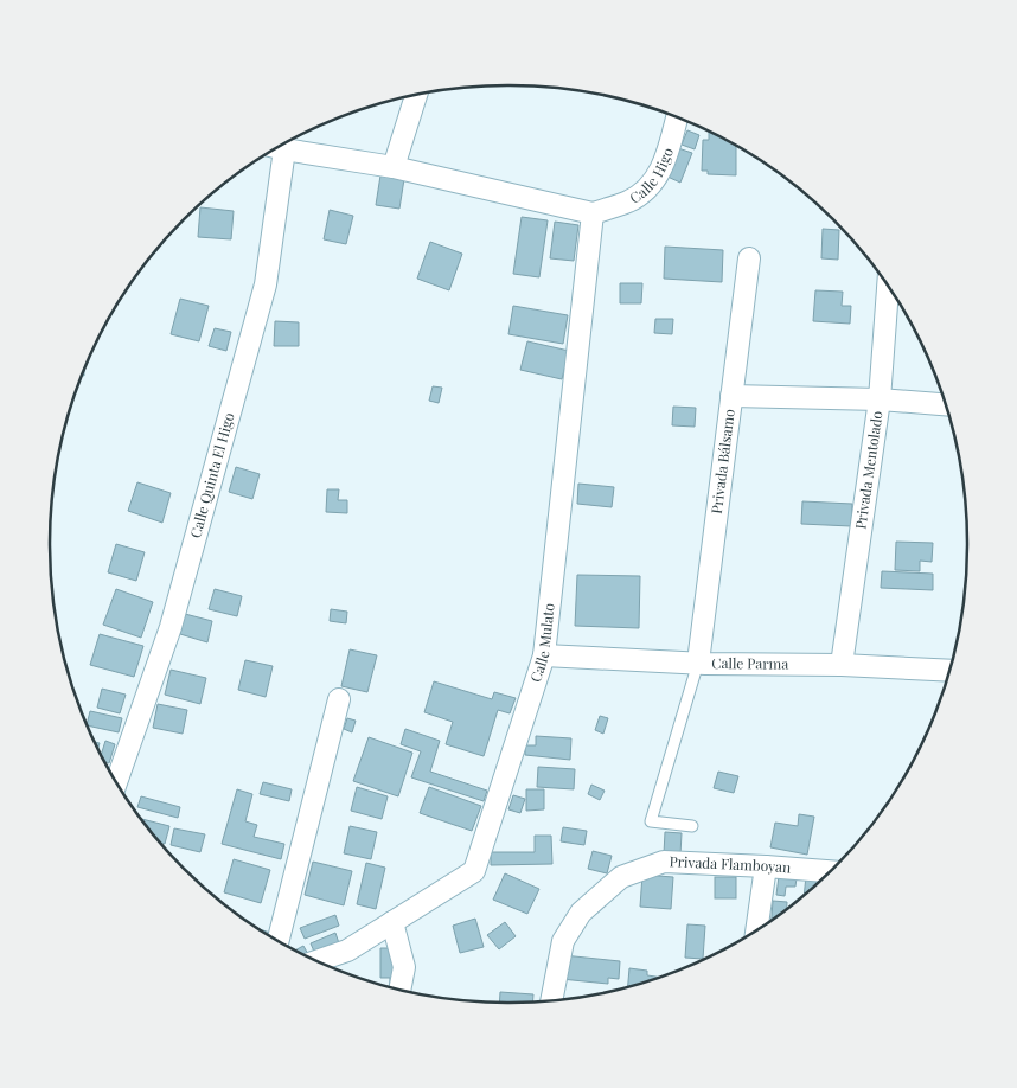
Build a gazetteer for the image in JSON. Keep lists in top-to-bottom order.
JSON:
{
  "streets": {
    "street": [
      "Calle Higo",
      "Privada Bálsamo",
      "Privada Mentolado",
      "Calle Quinta El Higo",
      "Calle Mulato",
      "Calle Parma",
      "Privada Flamboyan"
    ]
  },
  "crossings": [
    ["Calle Higo", "Calle Mulato"],
    ["Privada Bálsamo", "Calle Parma"],
    ["Privada Mentolado", "Calle Parma"],
    ["Calle Mulato", "Calle Parma"]
  ]
}
